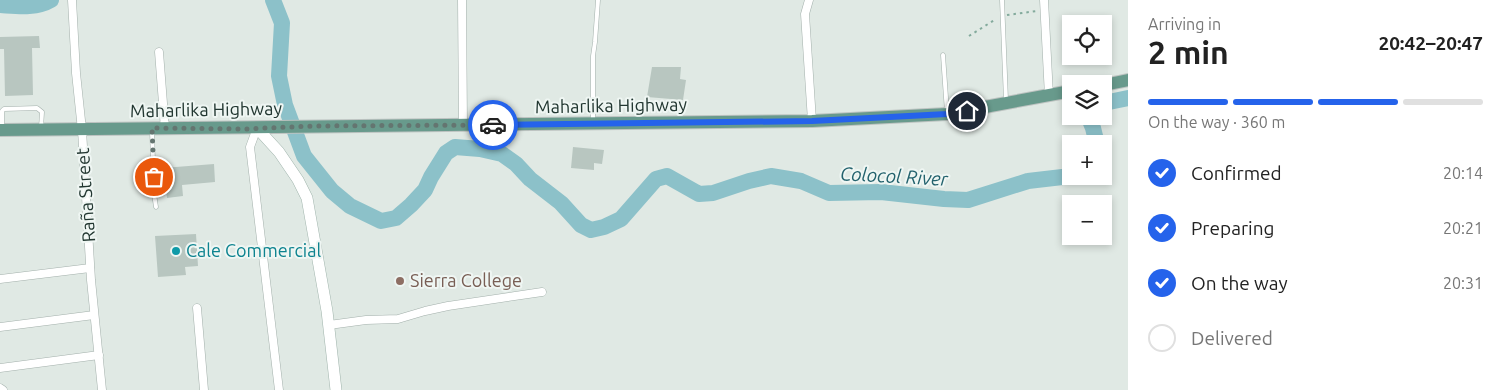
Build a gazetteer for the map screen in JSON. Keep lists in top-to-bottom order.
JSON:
{
  "streets": {
    "main road": ["Maharlika Highway"],
    "street": ["Raña Street"]
  },
  "crossings": [
    ["Maharlika Highway", "Raña Street"]
  ],
  "water": ["Colocol River"],
  "places": ["Cale Commercial", "Sierra College"],
  "page": {
    "heading": ["2 min", "Arriving in", "20:42–20:47"],
    "map_buttons": ["+", "−"],
    "bar": "On the way · 360 m",
    "list": [
      ["Confirmed", "20:14"],
      ["Preparing", "20:21"],
      ["On the way", "20:31"],
      "Delivered"
    ]
  }
}
